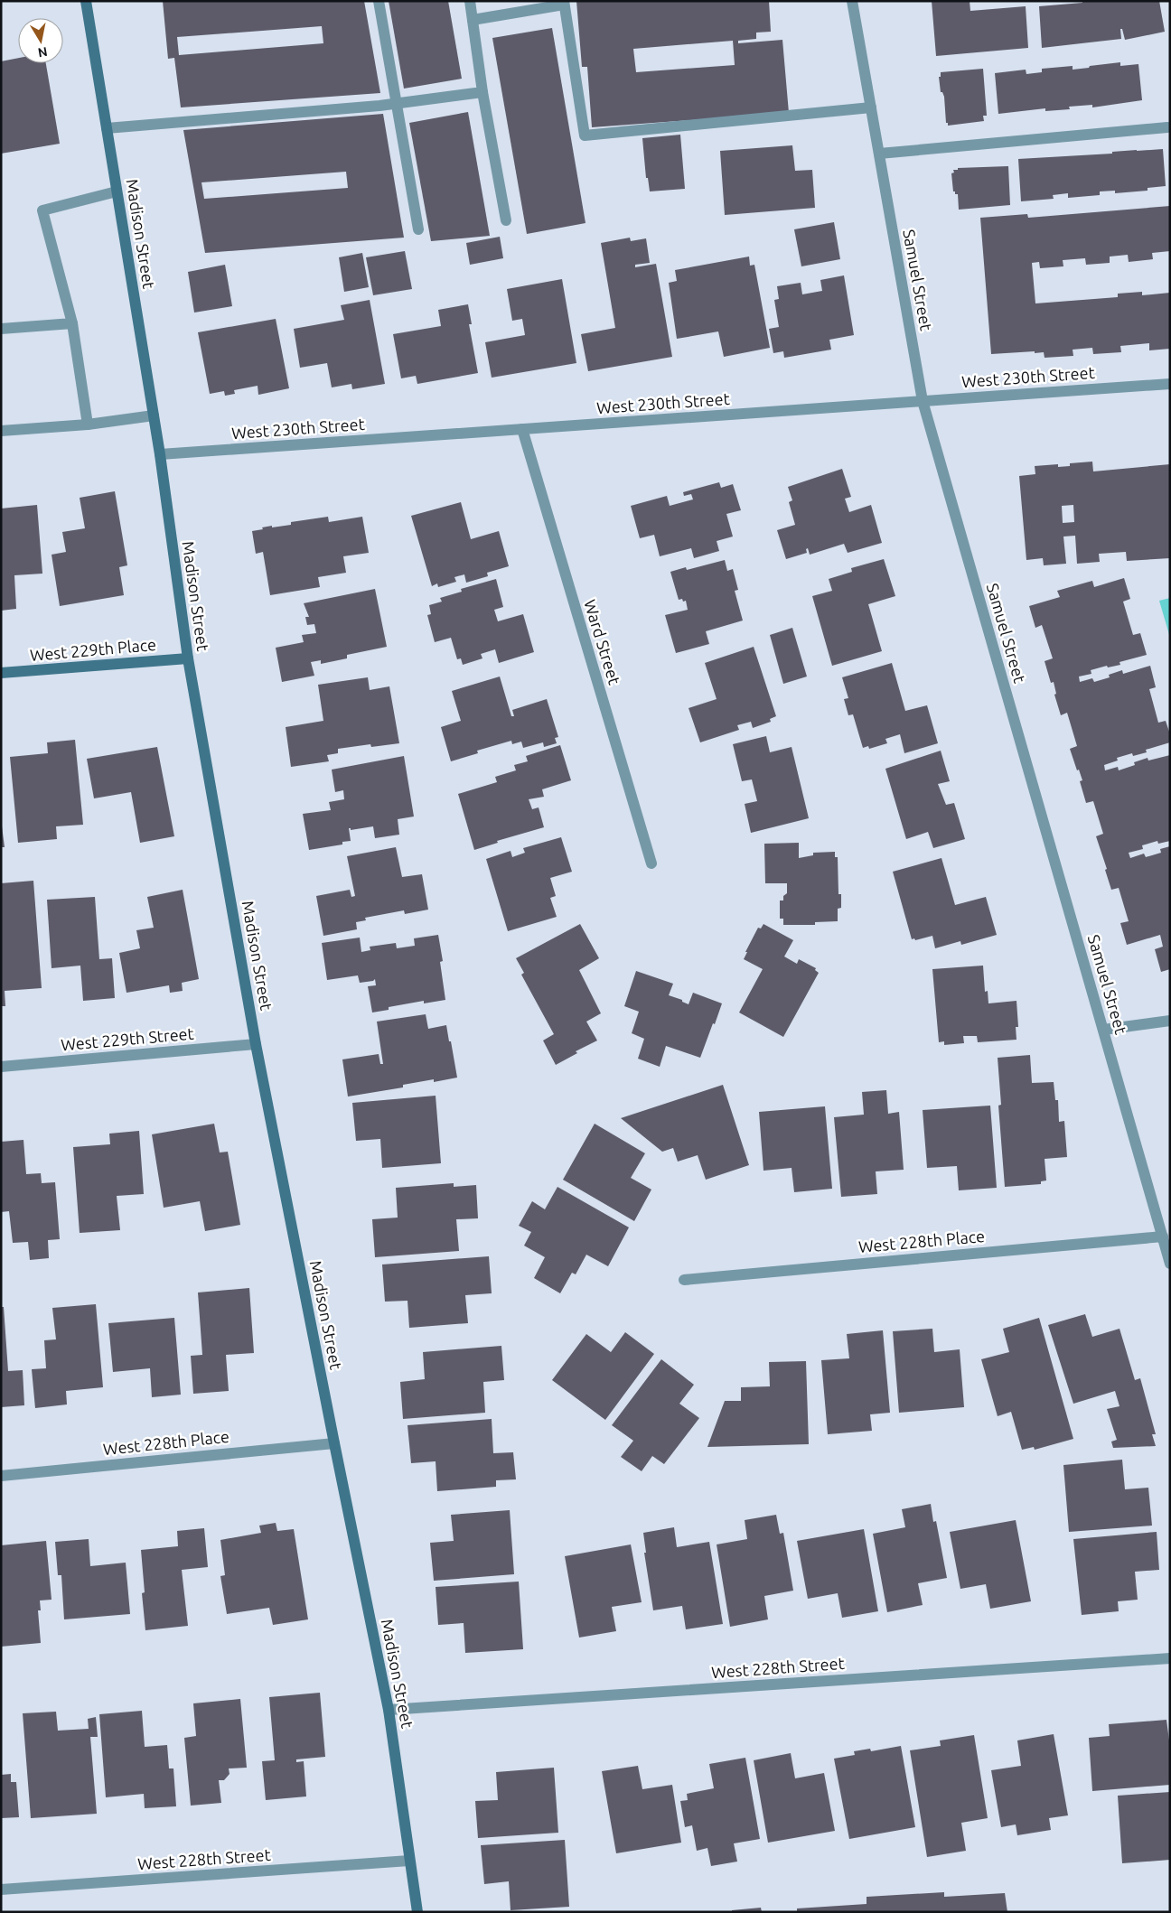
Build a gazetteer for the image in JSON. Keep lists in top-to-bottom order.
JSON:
{
  "streets": {
    "street": [
      "Madison Street",
      "Samuel Street",
      "West 230th Street",
      "Ward Street",
      "West 229th Place",
      "West 229th Street",
      "West 228th Place",
      "West 228th Street"
    ]
  },
  "crossings": [
    ["Madison Street", "West 230th Street"],
    ["Madison Street", "West 229th Place"],
    ["Madison Street", "West 229th Street"],
    ["Madison Street", "West 228th Place"],
    ["Madison Street", "West 228th Street"],
    ["Samuel Street", "West 230th Street"],
    ["Samuel Street", "West 228th Place"],
    ["West 230th Street", "Ward Street"]
  ],
  "north": "bottom"
}
